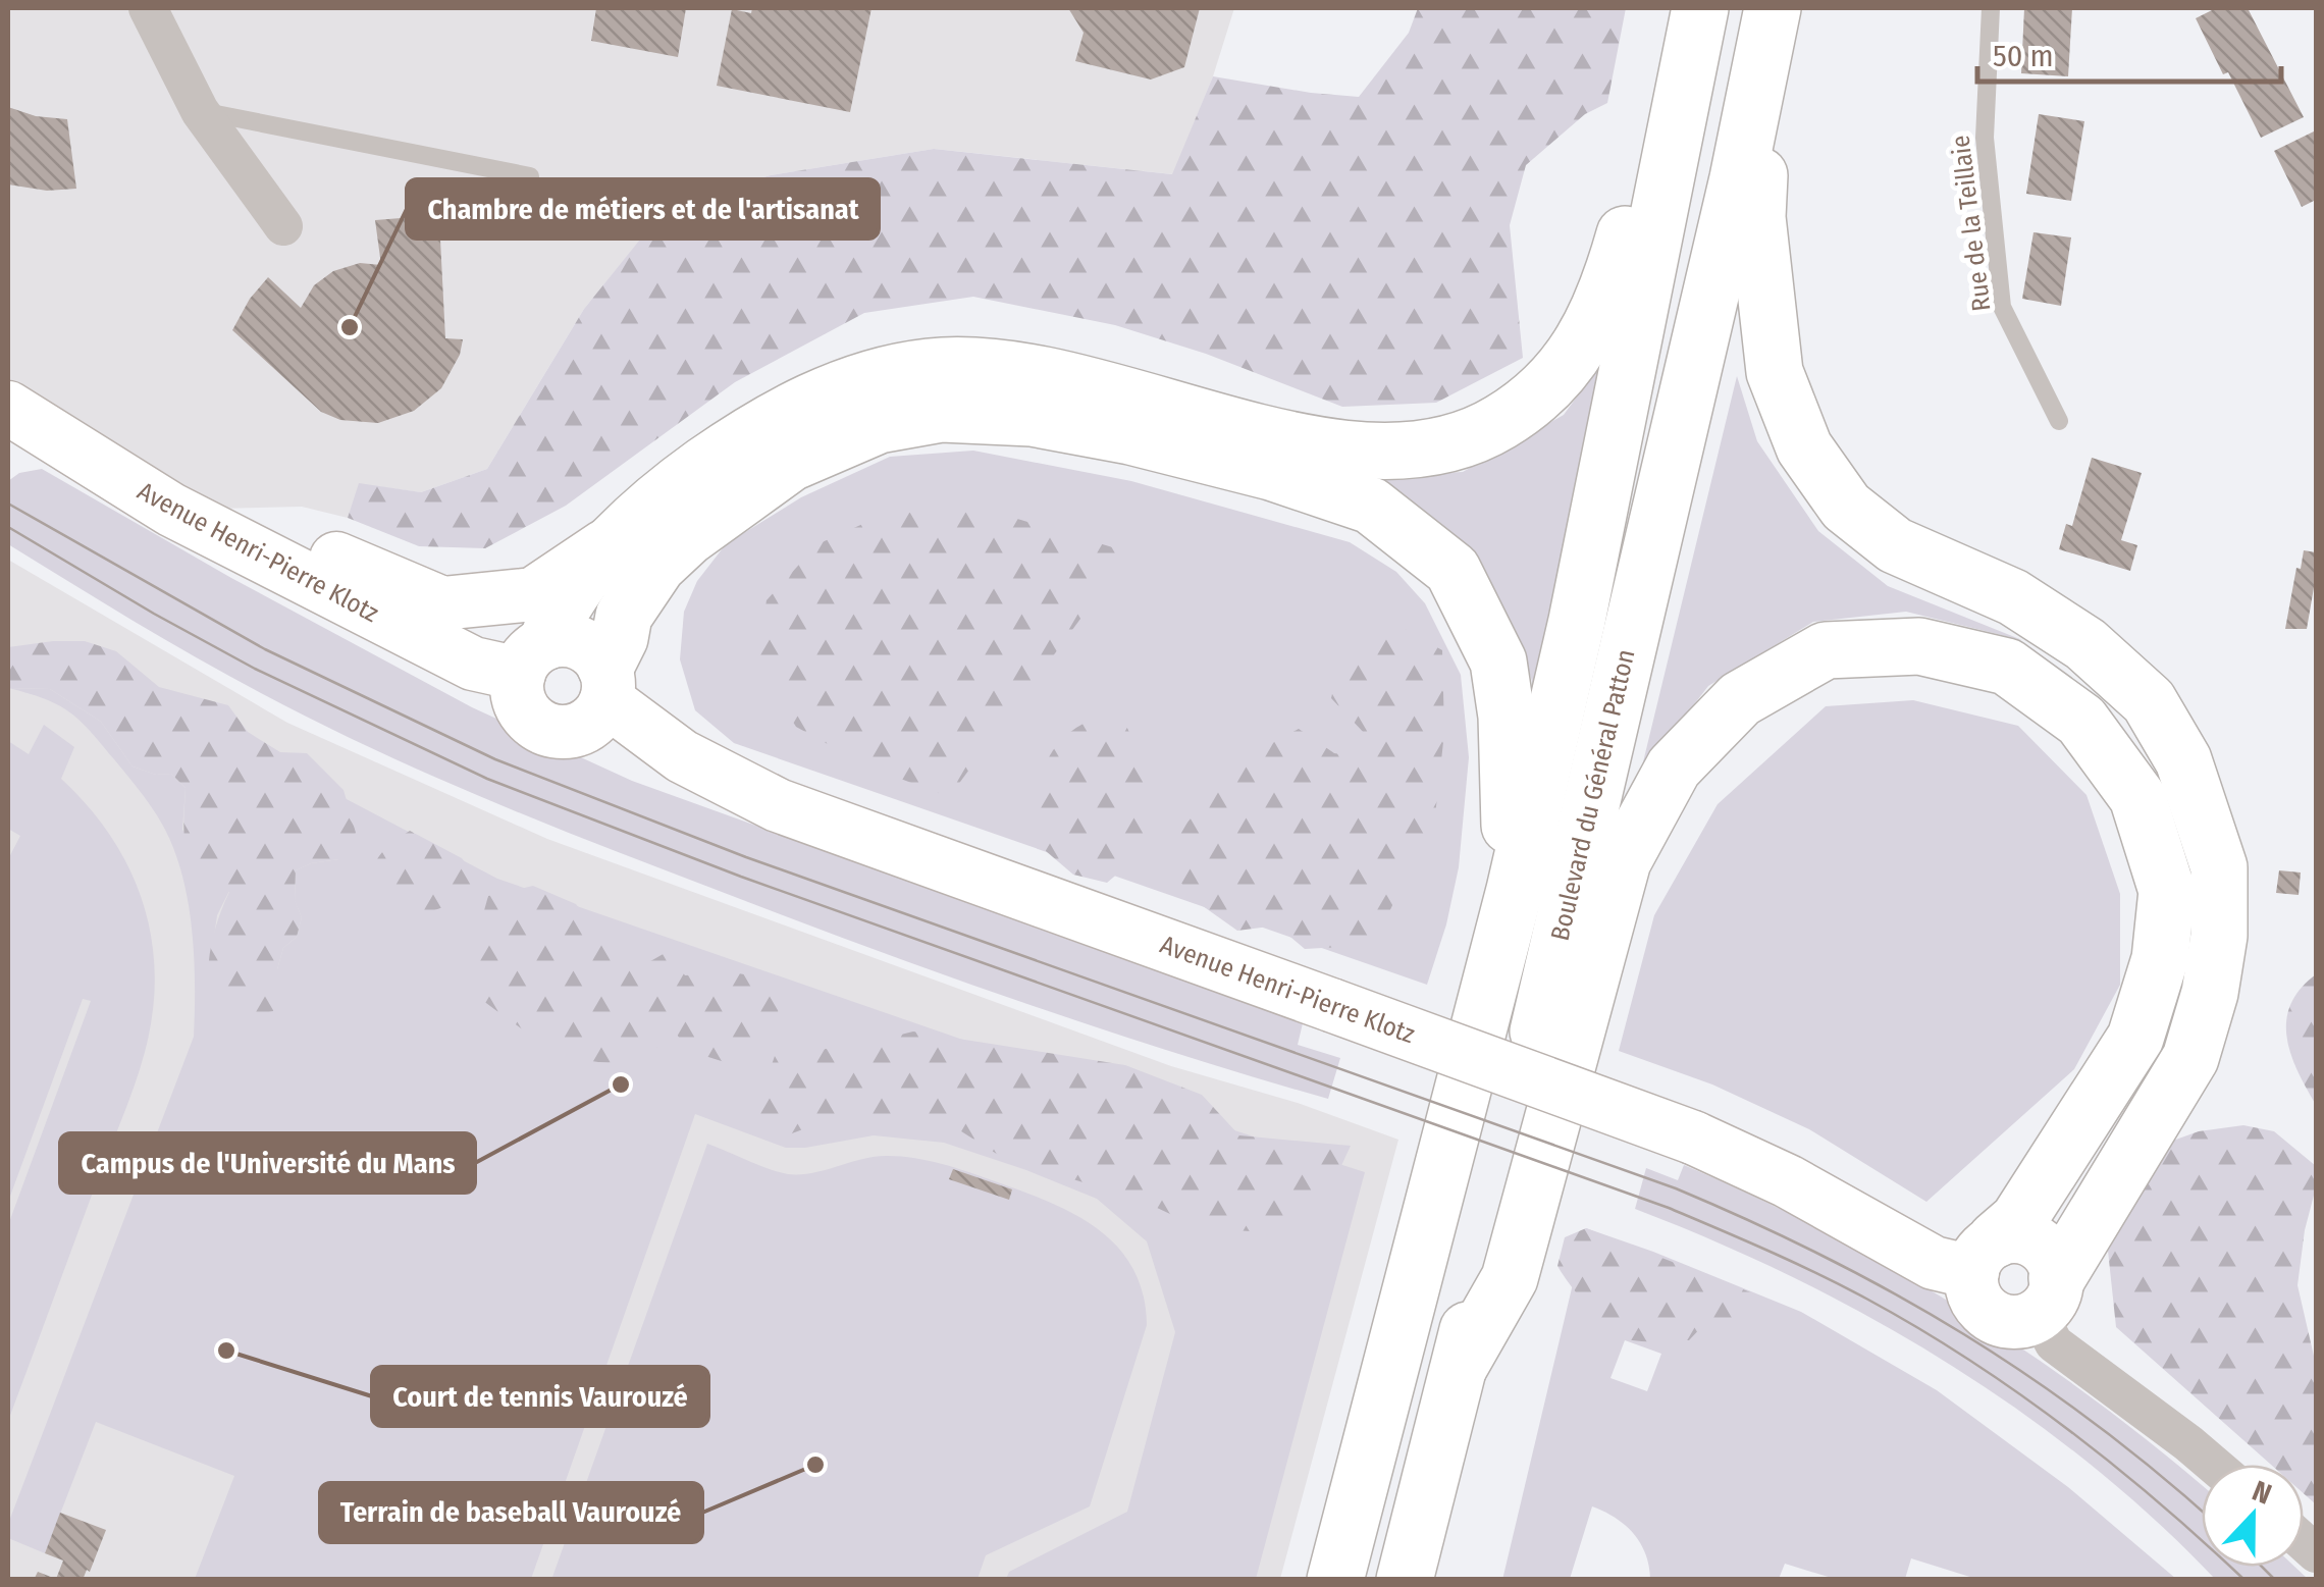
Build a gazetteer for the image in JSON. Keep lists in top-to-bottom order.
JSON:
{
  "streets": {
    "highway": ["Boulevard du Général Patton"],
    "street": ["Avenue Henri-Pierre Klotz"],
    "lane": ["Rue de la Teillaie"]
  },
  "places": [
    "Chambre de métiers et de l'artisanat",
    "Campus de l'Université du Mans",
    "Court de tennis Vaurouzé",
    "Terrain de baseball Vaurouzé"
  ],
  "scale_bar": "50 m",
  "north": "top"
}
